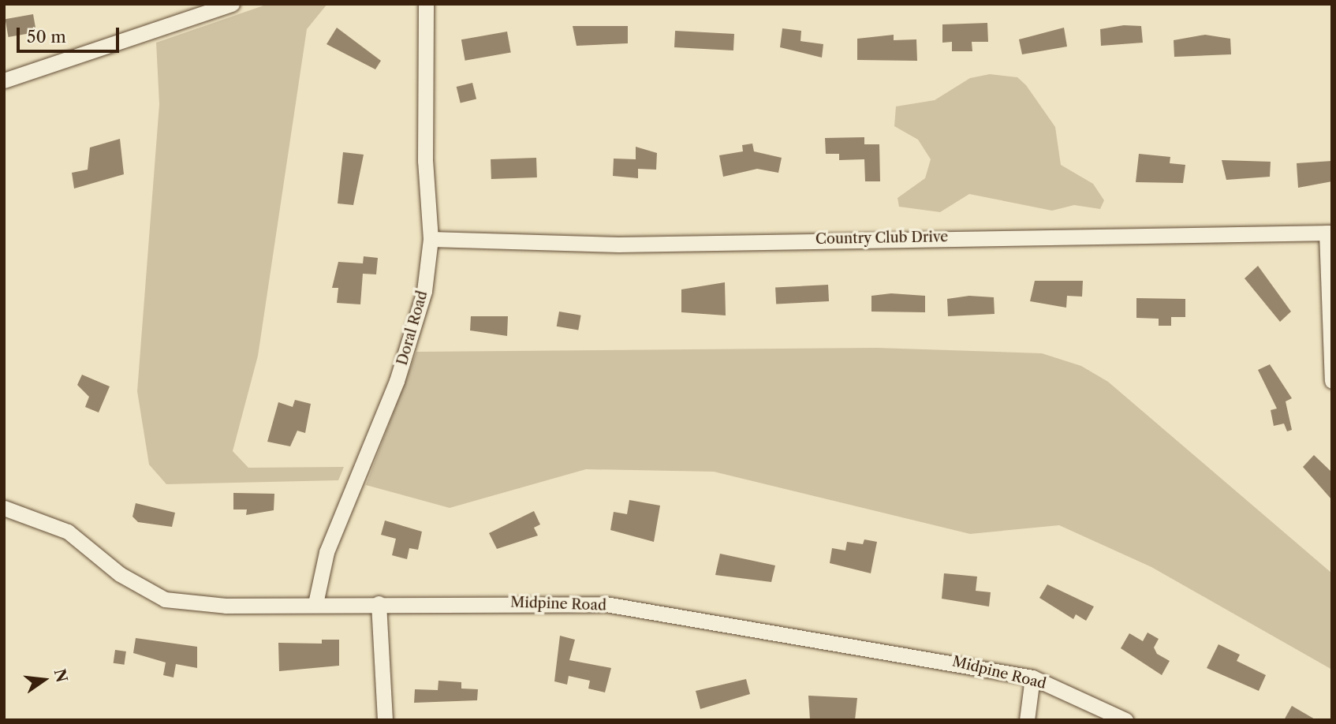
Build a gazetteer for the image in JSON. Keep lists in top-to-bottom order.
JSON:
{
  "streets": {
    "street": ["Country Club Drive", "Doral Road", "Midpine Road"]
  },
  "crossings": [
    ["Country Club Drive", "Doral Road"],
    ["Doral Road", "Midpine Road"]
  ],
  "scale_bar": "50 m",
  "north": "right"
}
